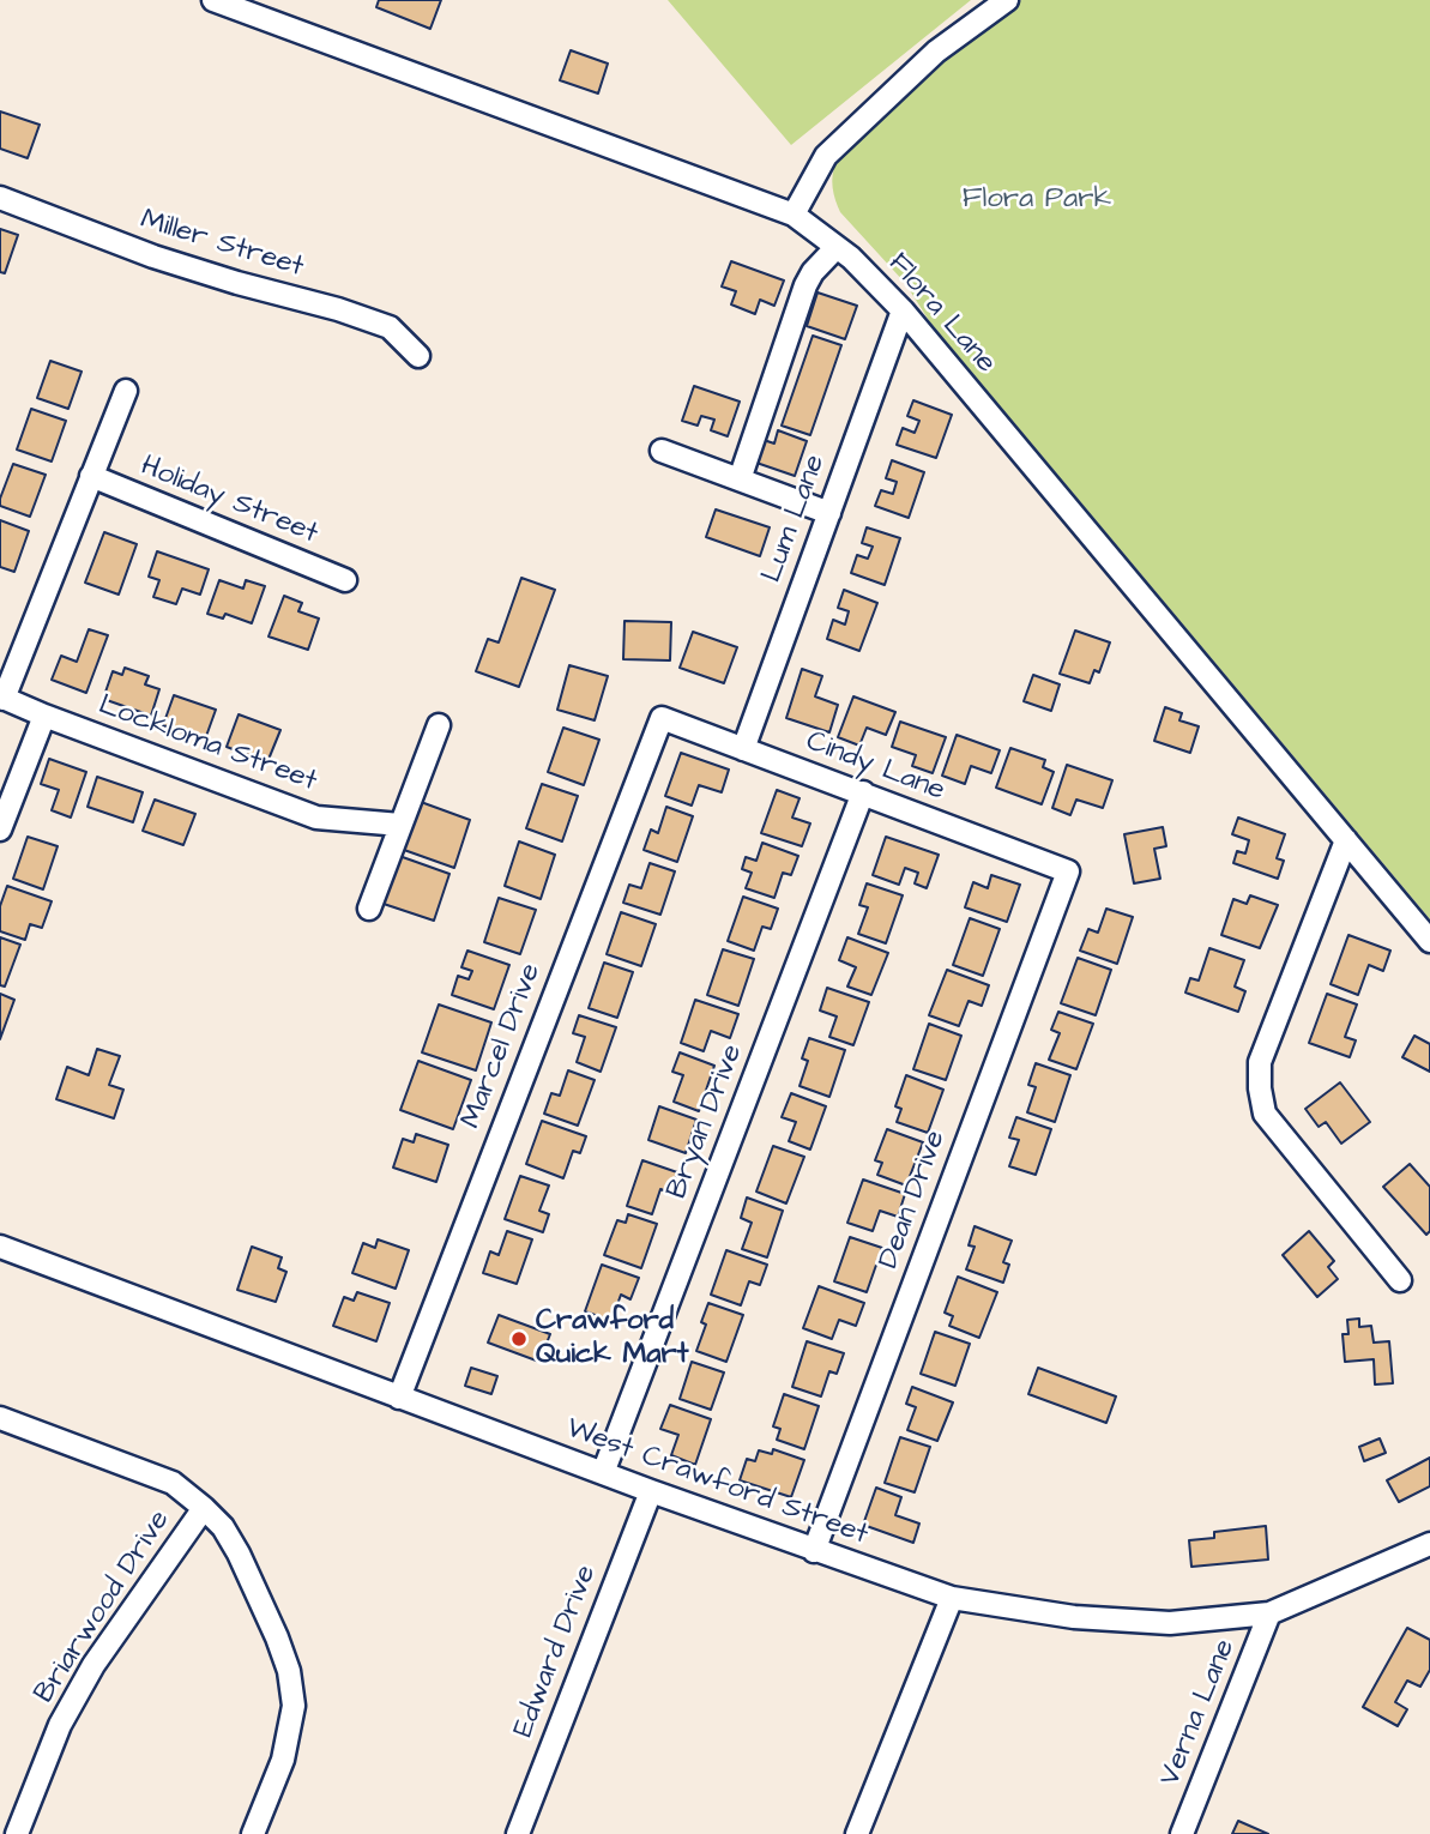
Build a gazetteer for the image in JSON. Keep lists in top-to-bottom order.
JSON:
{
  "streets": {
    "street": [
      "Miller Street",
      "Flora Lane",
      "Holiday Street",
      "Lum Lane",
      "Lockloma Street",
      "Cindy Lane",
      "Marcel Drive",
      "Bryan Drive",
      "Dean Drive",
      "West Crawford Street",
      "Briarwood Drive",
      "Edward Drive",
      "Verna Lane"
    ]
  },
  "crossings": [
    ["Flora Lane", "Lum Lane"],
    ["Lum Lane", "Cindy Lane"],
    ["Cindy Lane", "Marcel Drive"],
    ["Cindy Lane", "Bryan Drive"],
    ["Cindy Lane", "Dean Drive"],
    ["Marcel Drive", "West Crawford Street"],
    ["Bryan Drive", "West Crawford Street"],
    ["Dean Drive", "West Crawford Street"],
    ["West Crawford Street", "Edward Drive"],
    ["West Crawford Street", "Verna Lane"]
  ],
  "parks": ["Flora Park"],
  "places": ["Crawford Quick Mart"]
}
